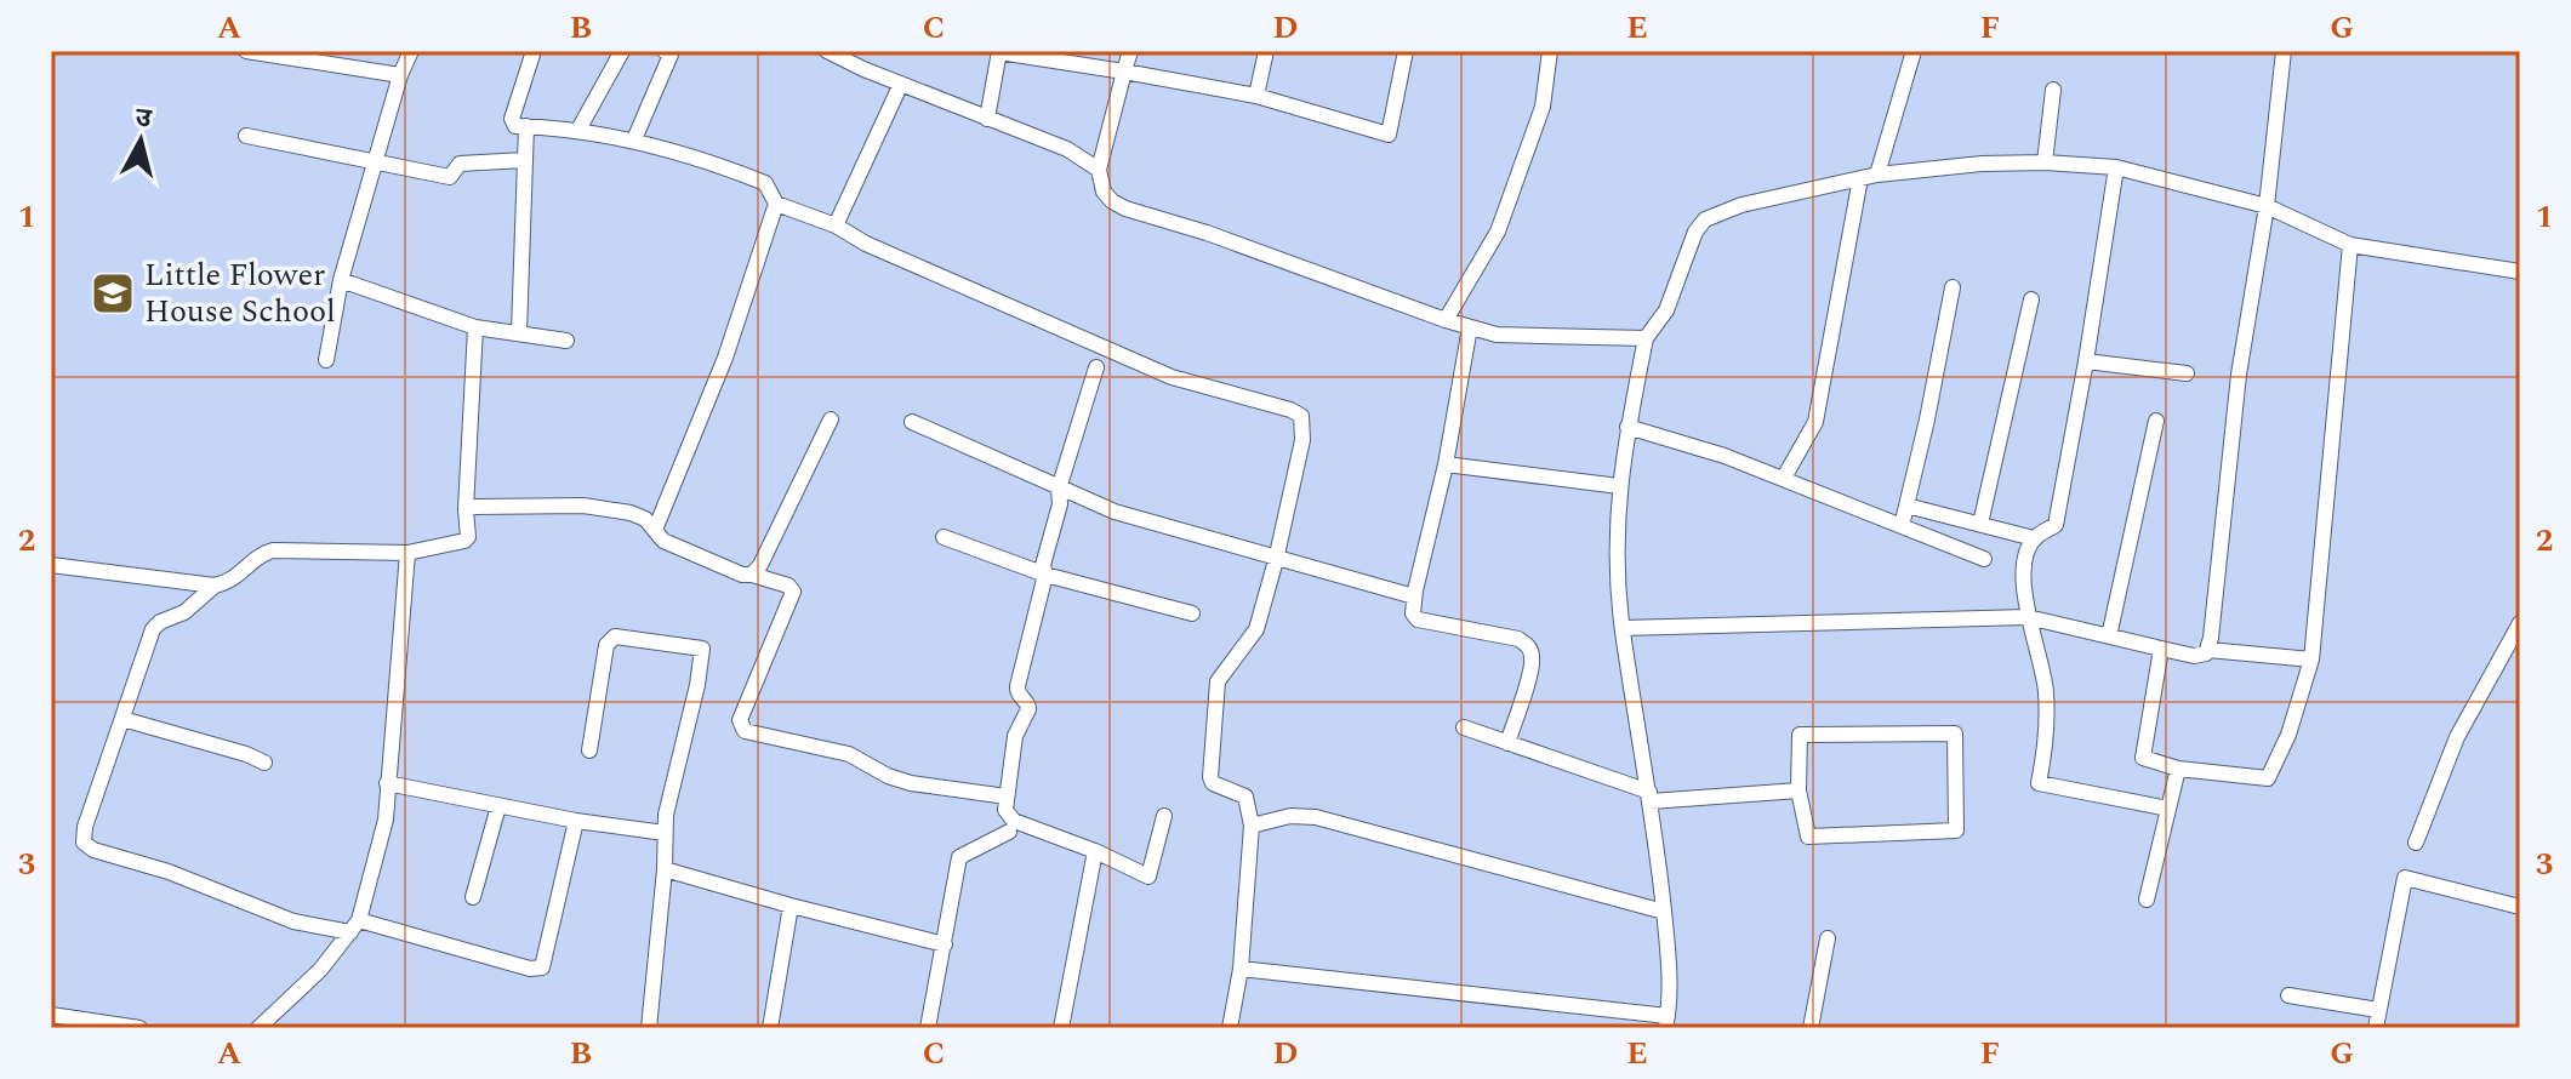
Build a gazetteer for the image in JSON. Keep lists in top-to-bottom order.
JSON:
{
  "places": {
    "school or university": ["Little Flower House School"]
  },
  "north": "top",
  "grid": {
    "columns": [
      "A",
      "B",
      "C",
      "D",
      "E",
      "F",
      "G"
    ],
    "rows": ["1", "2", "3"]
  }
}
